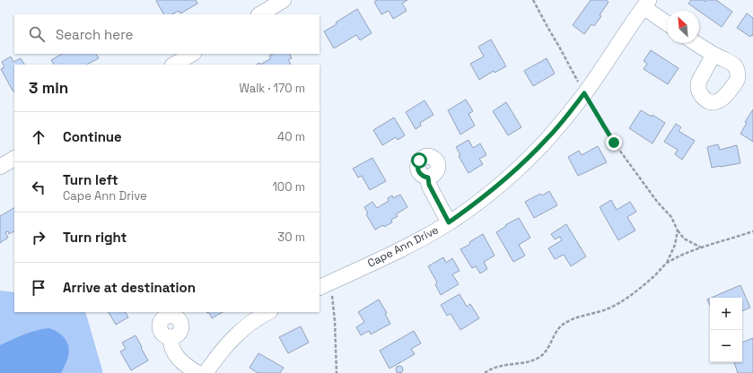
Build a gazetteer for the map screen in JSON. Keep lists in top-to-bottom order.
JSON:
{
  "streets": {
    "street": ["Cape Ann Drive"]
  },
  "north": "top left",
  "page": {
    "search": "Search here",
    "heading": ["3 min", "Walk · 170 m"],
    "list": [
      ["Continue", "40 m"],
      ["Turn left", "Cape Ann Drive", "100 m"],
      ["Turn right", "30 m"],
      "Arrive at destination"
    ],
    "map_buttons": ["+", "−"]
  }
}
